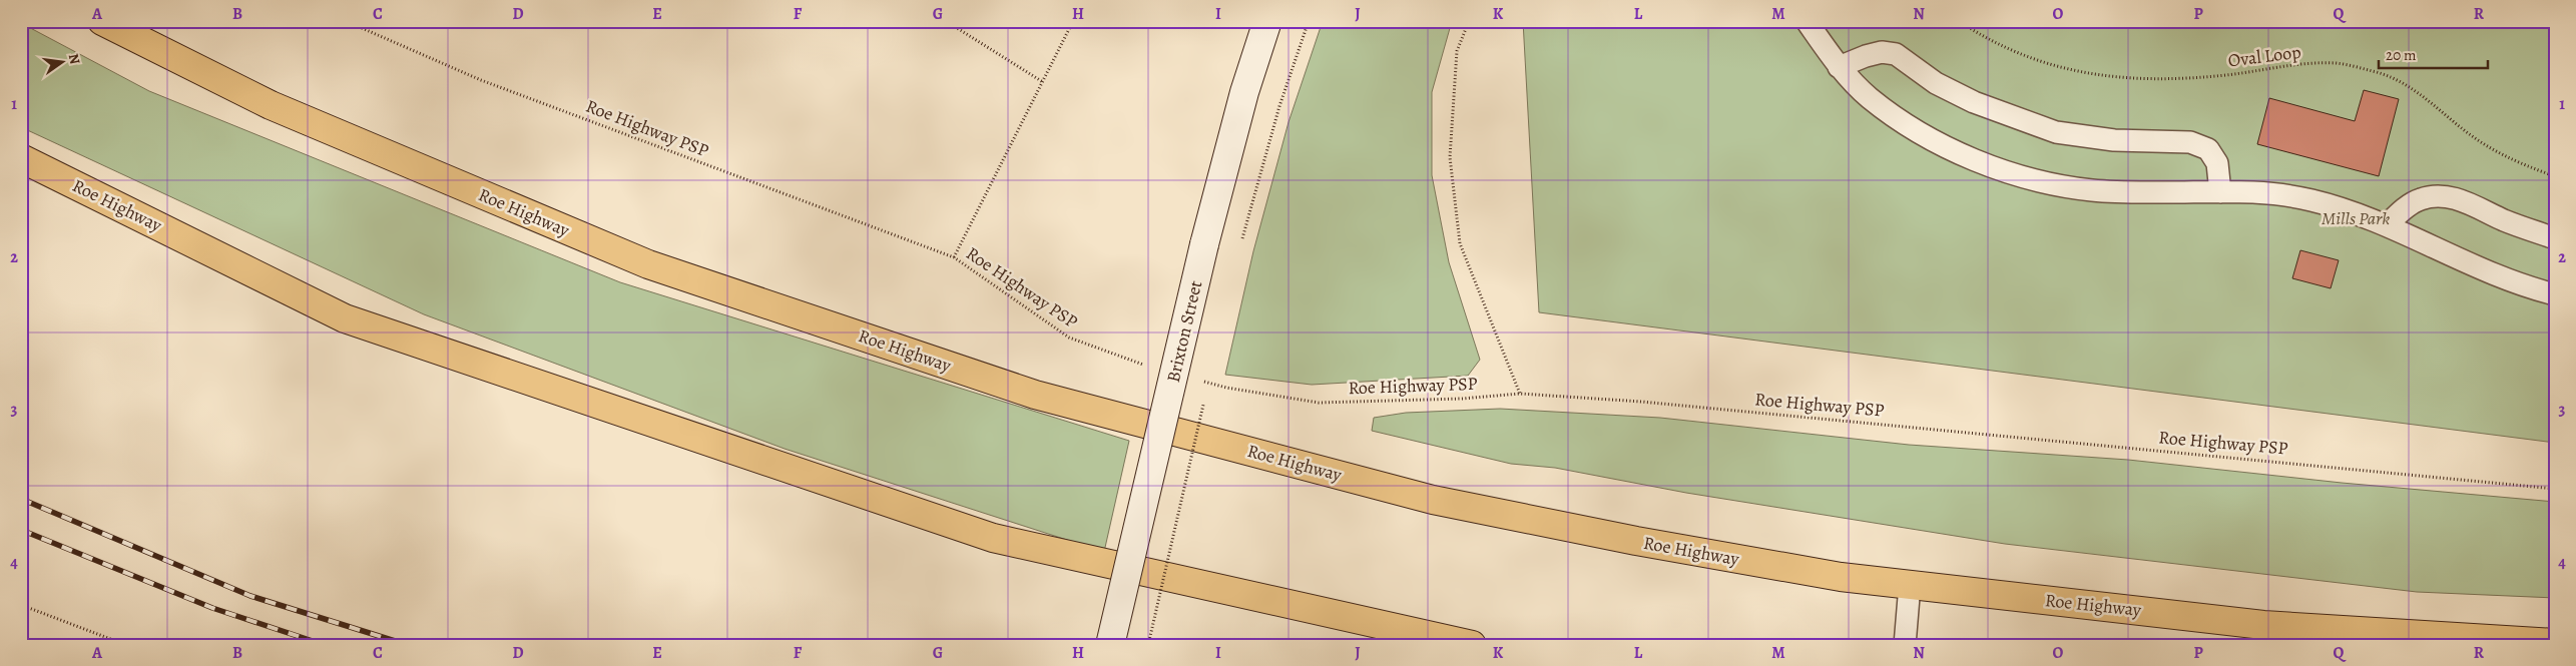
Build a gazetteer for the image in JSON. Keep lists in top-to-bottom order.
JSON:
{
  "streets": {
    "highway": ["Roe Highway"],
    "main road": ["Brixton Street"],
    "path": ["Oval Loop", "Roe Highway PSP"]
  },
  "parks": ["Mills Park"],
  "scale_bar": "20 m",
  "north": "right",
  "grid": {
    "columns": [
      "A",
      "B",
      "C",
      "D",
      "E",
      "F",
      "G",
      "H",
      "I",
      "J",
      "K",
      "L",
      "M",
      "N",
      "O",
      "P",
      "Q",
      "R"
    ],
    "rows": [
      "1",
      "2",
      "3",
      "4"
    ]
  }
}
